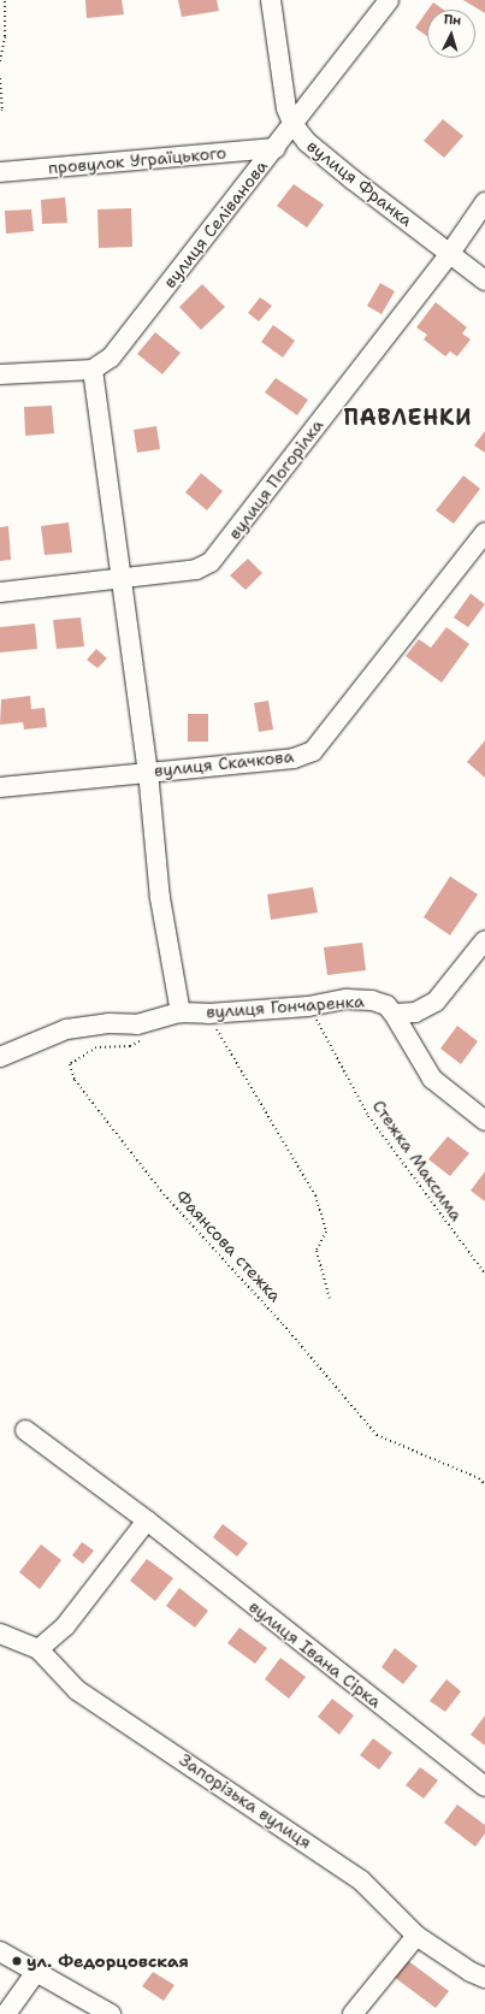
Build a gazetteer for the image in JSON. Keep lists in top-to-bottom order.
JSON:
{
  "streets": {
    "street": [
      "провулок Уграїцького",
      "вулиця Франка",
      "вулиця Селіванова",
      "вулиця Погорілка",
      "вулиця Скачкова",
      "вулиця Гончаренка",
      "вулиця Івана Сірка",
      "Запорізька вулиця"
    ],
    "path": ["Стежка Максима", "Фаянсова стежка"]
  },
  "crossings": [
    ["провулок Уграїцького", "вулиця Селіванова"],
    ["вулиця Франка", "вулиця Селіванова"],
    ["вулиця Франка", "вулиця Погорілка"],
    ["вулиця Гончаренка", "Стежка Максима"]
  ],
  "districts": ["ПАВЛЕНКИ"],
  "places": ["ул. Федорцовская"],
  "north": "top"
}
